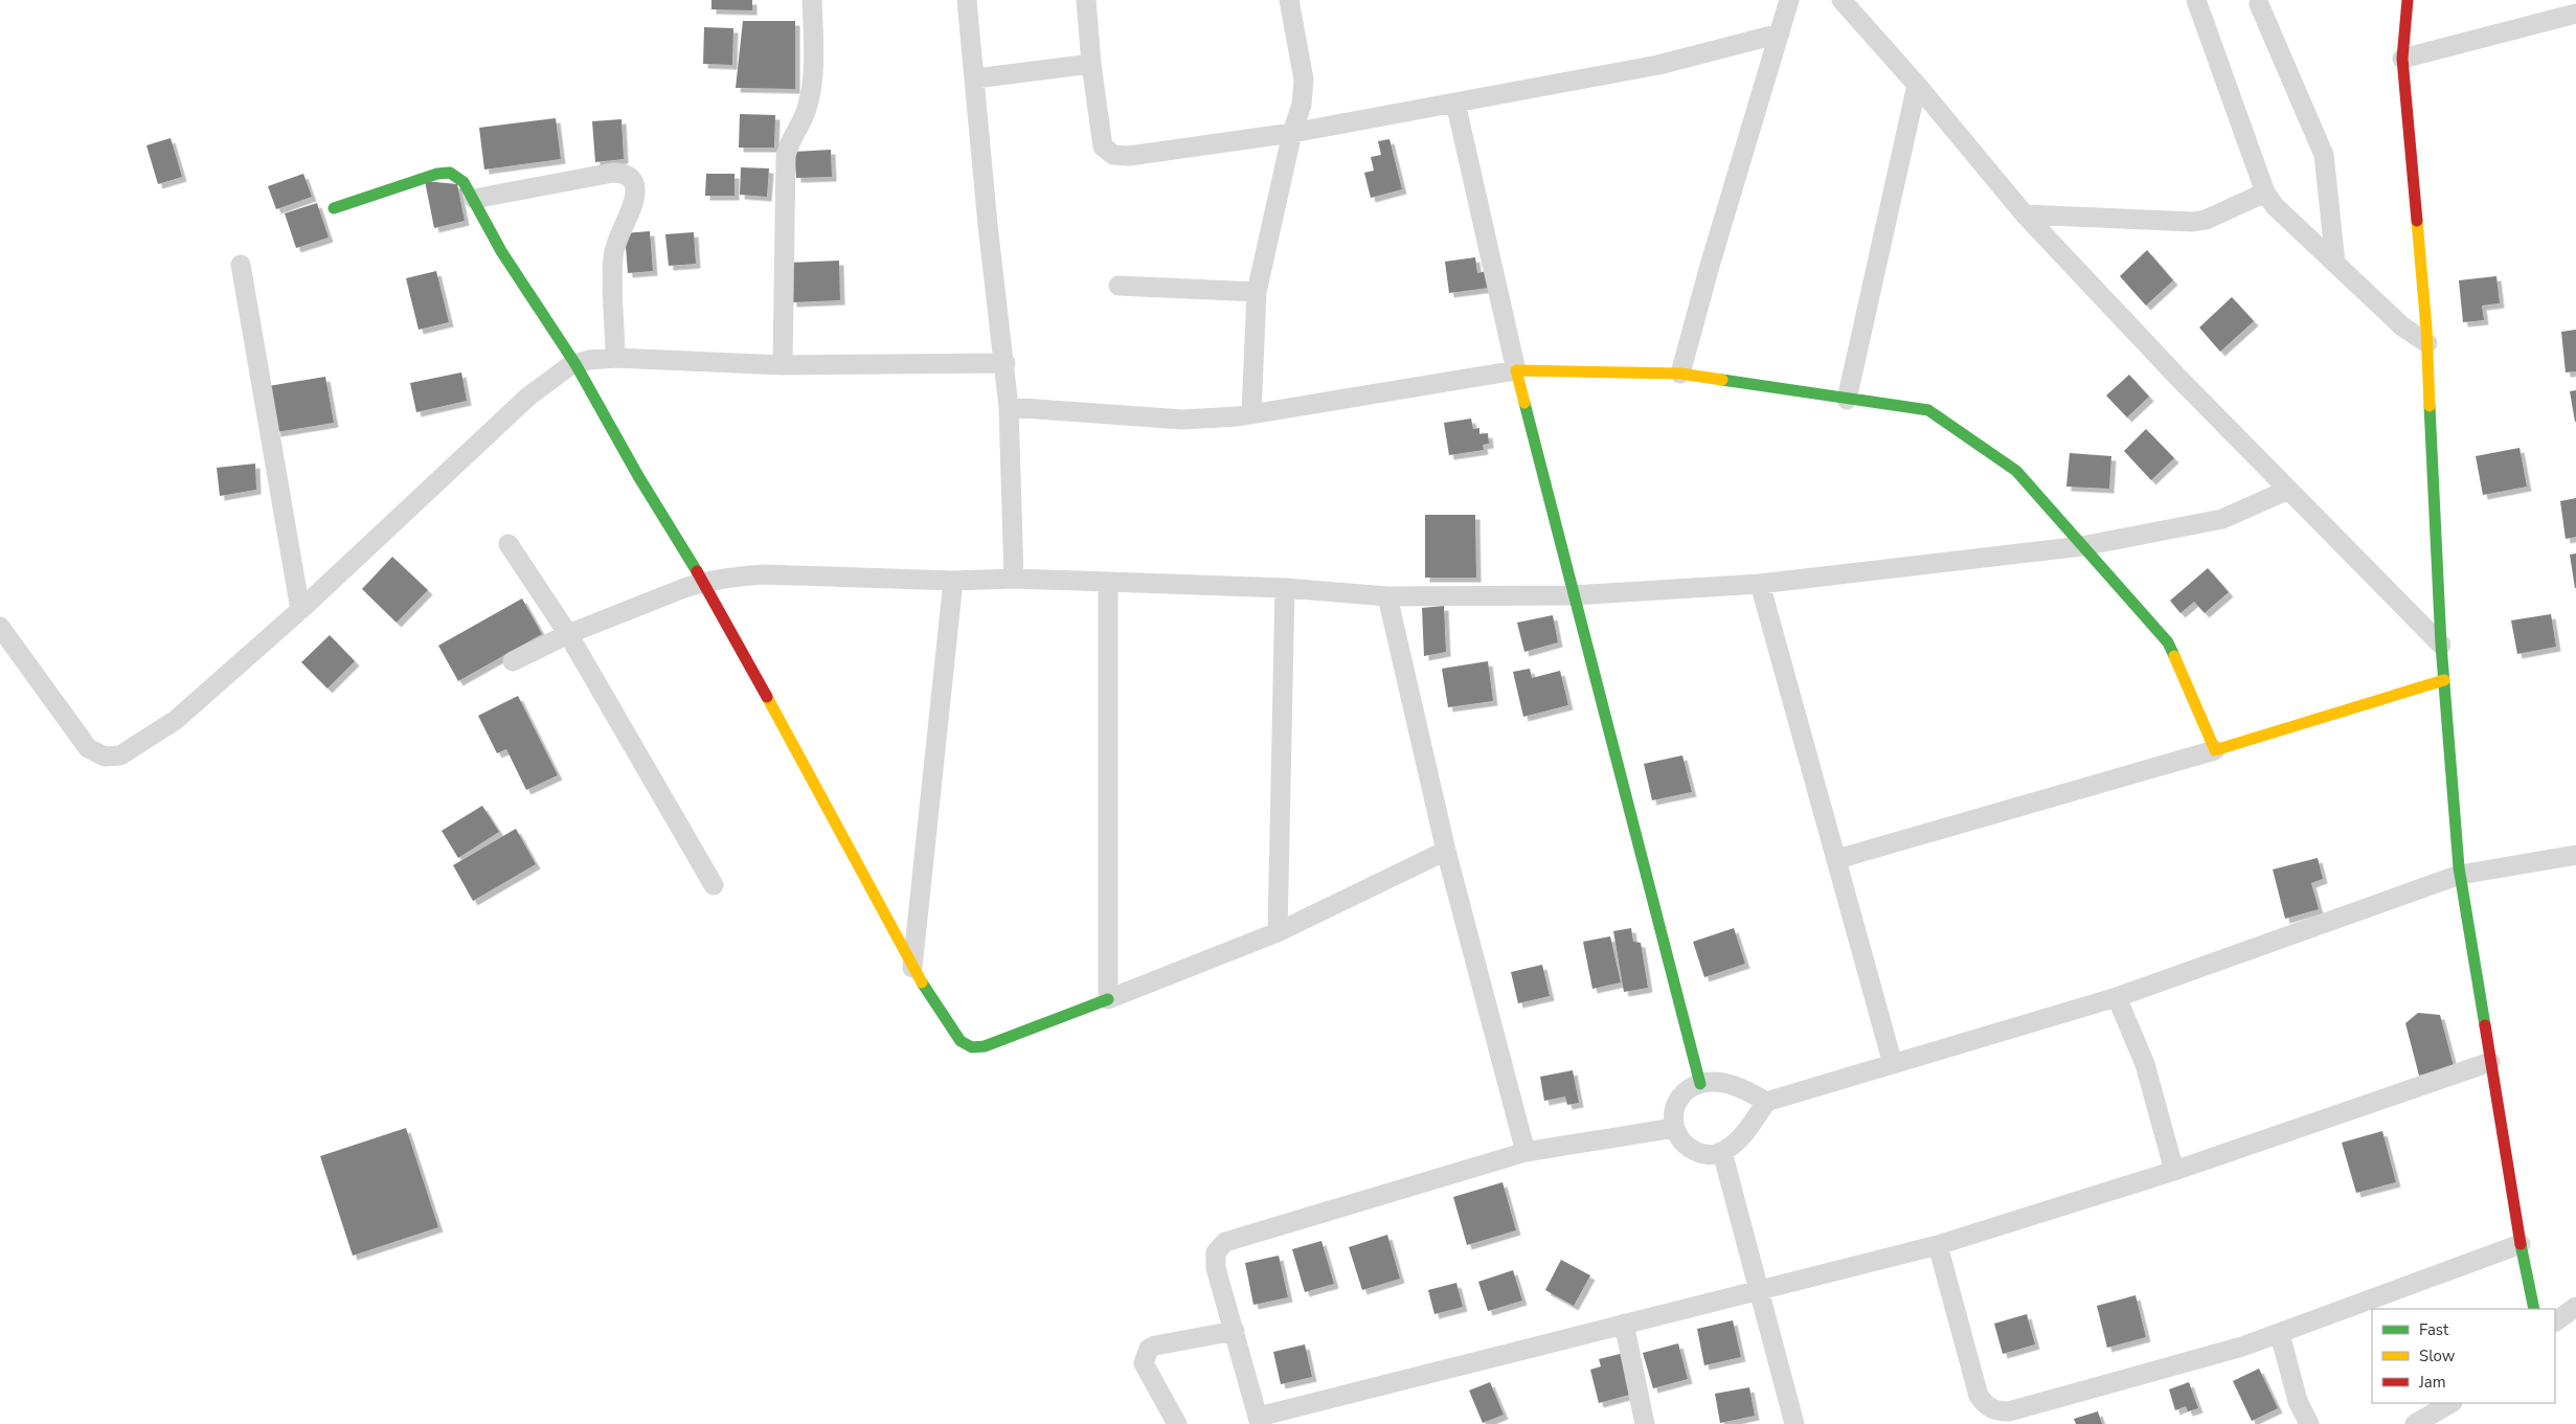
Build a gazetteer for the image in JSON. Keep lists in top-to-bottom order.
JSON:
{
  "legend": ["Fast", "Slow", "Jam"]
}
